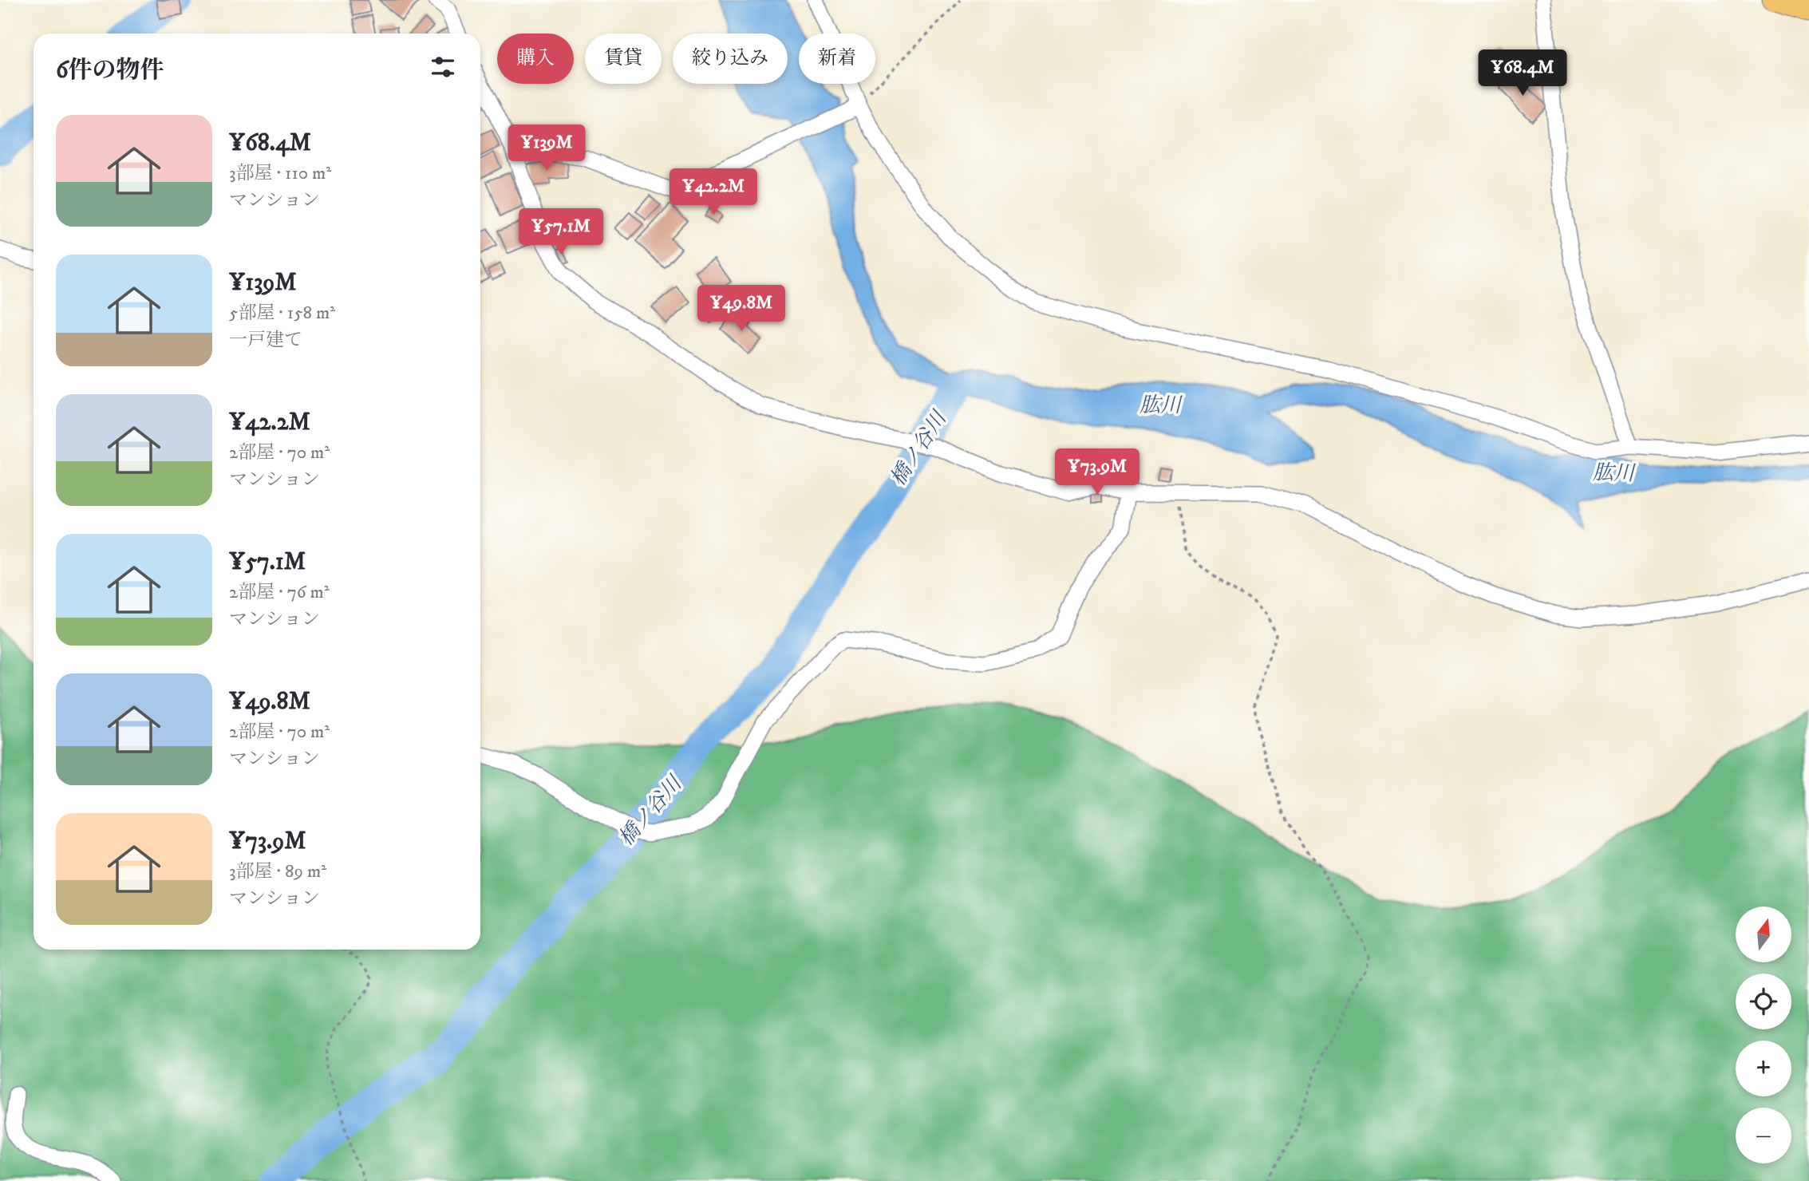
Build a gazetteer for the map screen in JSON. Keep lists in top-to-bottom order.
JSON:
{
  "water": ["肱川", "橋ノ谷川"],
  "north": "top",
  "page": {
    "chip": [
      "購入",
      "賃貸",
      "絞り込み",
      "新着"
    ],
    "heading": "6件の物件",
    "price": [
      "¥68.4M",
      "¥139M",
      "¥42.2M",
      "¥57.1M",
      "¥49.8M",
      "¥73.9M"
    ],
    "list": [
      {
        "name": "¥68.4M",
        "note": "3部屋 · 110 m² · マンション"
      },
      {
        "name": "¥139M",
        "note": "5部屋 · 158 m² · 一戸建て"
      },
      {
        "name": "¥42.2M",
        "note": "2部屋 · 70 m² · マンション"
      },
      {
        "name": "¥57.1M",
        "note": "2部屋 · 76 m² · マンション"
      },
      {
        "name": "¥49.8M",
        "note": "2部屋 · 70 m² · マンション"
      },
      {
        "name": "¥73.9M",
        "note": "3部屋 · 89 m² · マンション"
      }
    ],
    "map_buttons": ["+", "−"]
  }
}
